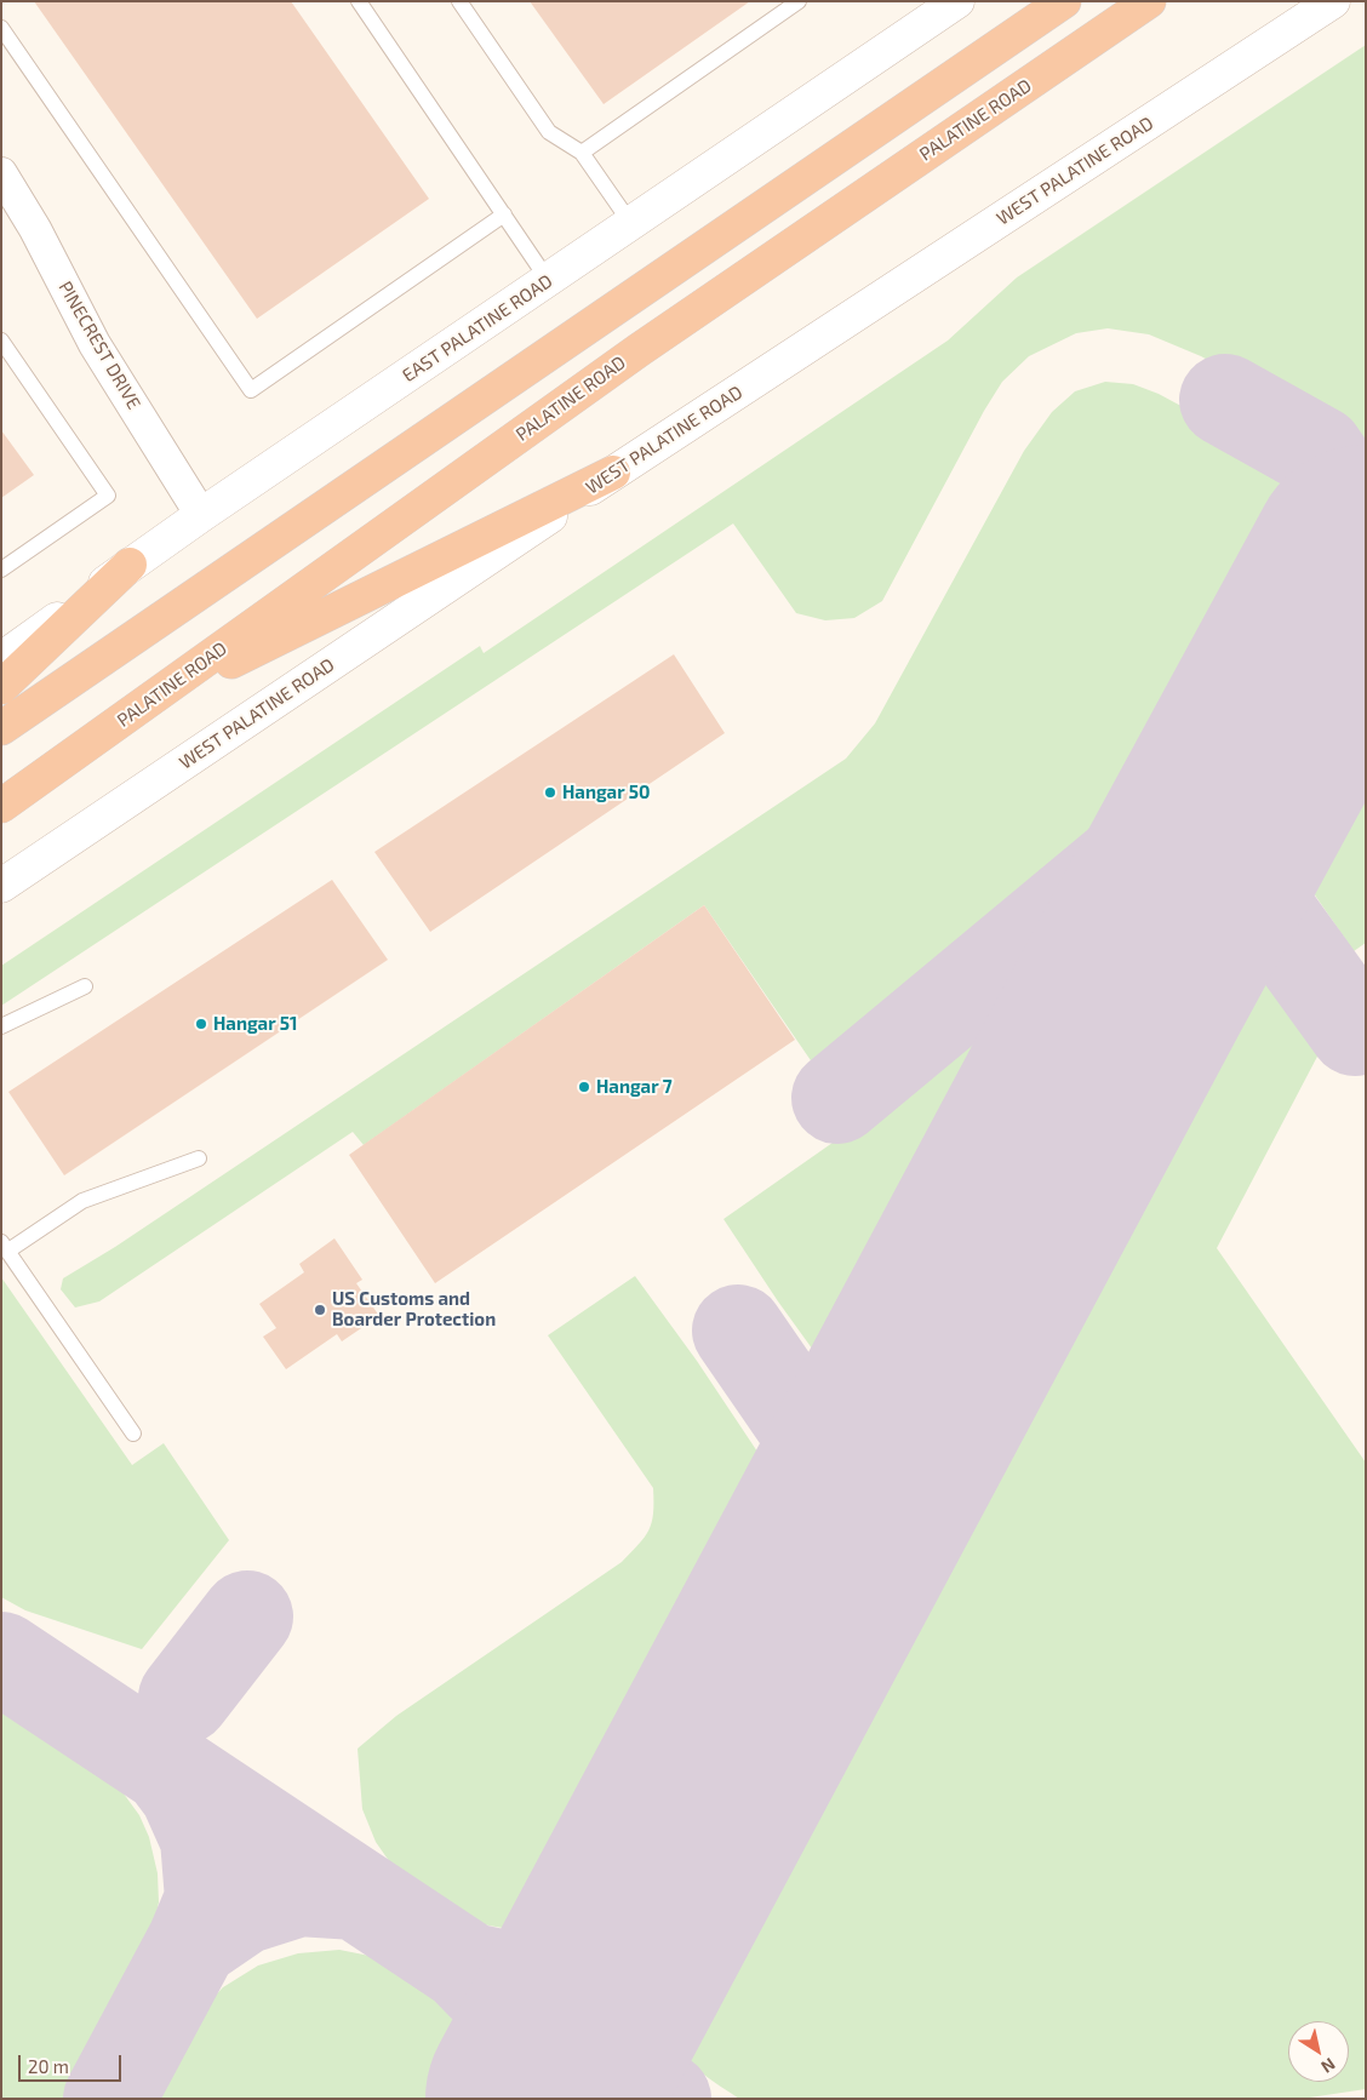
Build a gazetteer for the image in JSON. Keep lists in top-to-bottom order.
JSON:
{
  "streets": {
    "highway": ["PALATINE ROAD"],
    "street": ["WEST PALATINE ROAD", "EAST PALATINE ROAD", "PINECREST DRIVE"]
  },
  "crossings": [
    ["EAST PALATINE ROAD", "PINECREST DRIVE"]
  ],
  "places": [
    "Hangar 50",
    "Hangar 51",
    "Hangar 7",
    "US Customs and Boarder Protection"
  ],
  "scale_bar": "20 m",
  "north": "bottom right"
}
